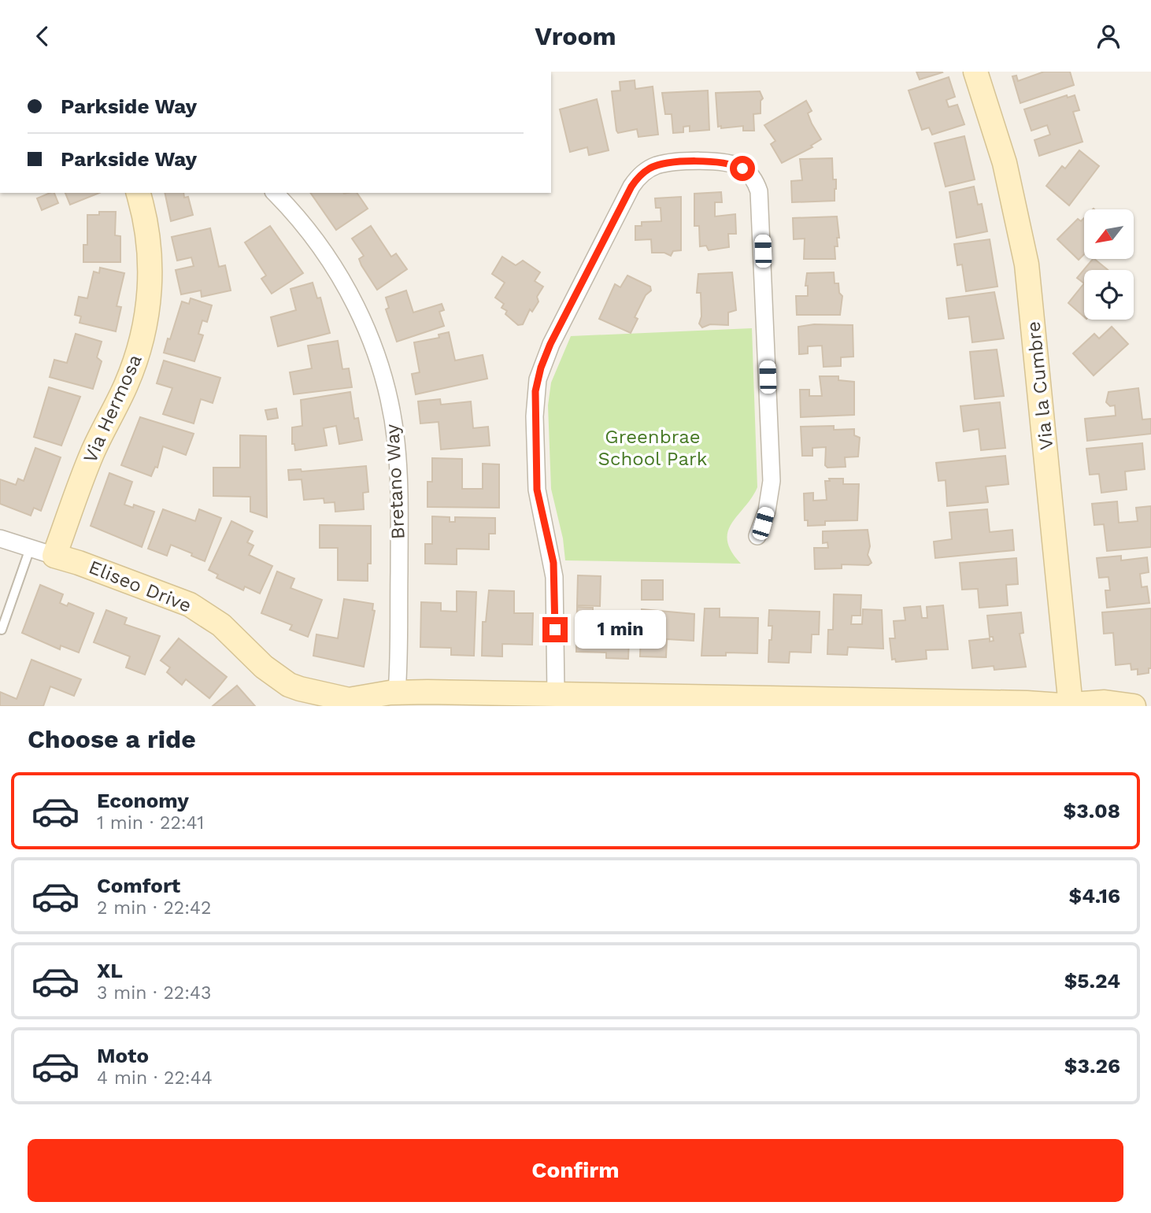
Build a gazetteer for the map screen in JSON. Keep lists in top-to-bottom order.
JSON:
{
  "streets": {
    "street": [
      "Via la Cumbre",
      "Via Hermosa",
      "Bretano Way",
      "Eliseo Drive"
    ]
  },
  "crossings": [
    ["Via la Cumbre", "Eliseo Drive"],
    ["Via Hermosa", "Eliseo Drive"],
    ["Bretano Way", "Eliseo Drive"]
  ],
  "parks": ["Greenbrae School Park"],
  "north": "bottom left",
  "page": {
    "header": "Vroom",
    "banner": ["Parkside Way", "Parkside Way"],
    "bubble": "1 min",
    "heading": "Choose a ride",
    "list": [
      {
        "name": "Economy",
        "note": "1 min · 22:41",
        "value": "$3.08"
      },
      {
        "name": "Comfort",
        "note": "2 min · 22:42",
        "value": "$4.16"
      },
      {
        "name": "XL",
        "note": "3 min · 22:43",
        "value": "$5.24"
      },
      {
        "name": "Moto",
        "note": "4 min · 22:44",
        "value": "$3.26"
      }
    ],
    "buttons": "Confirm"
  }
}
